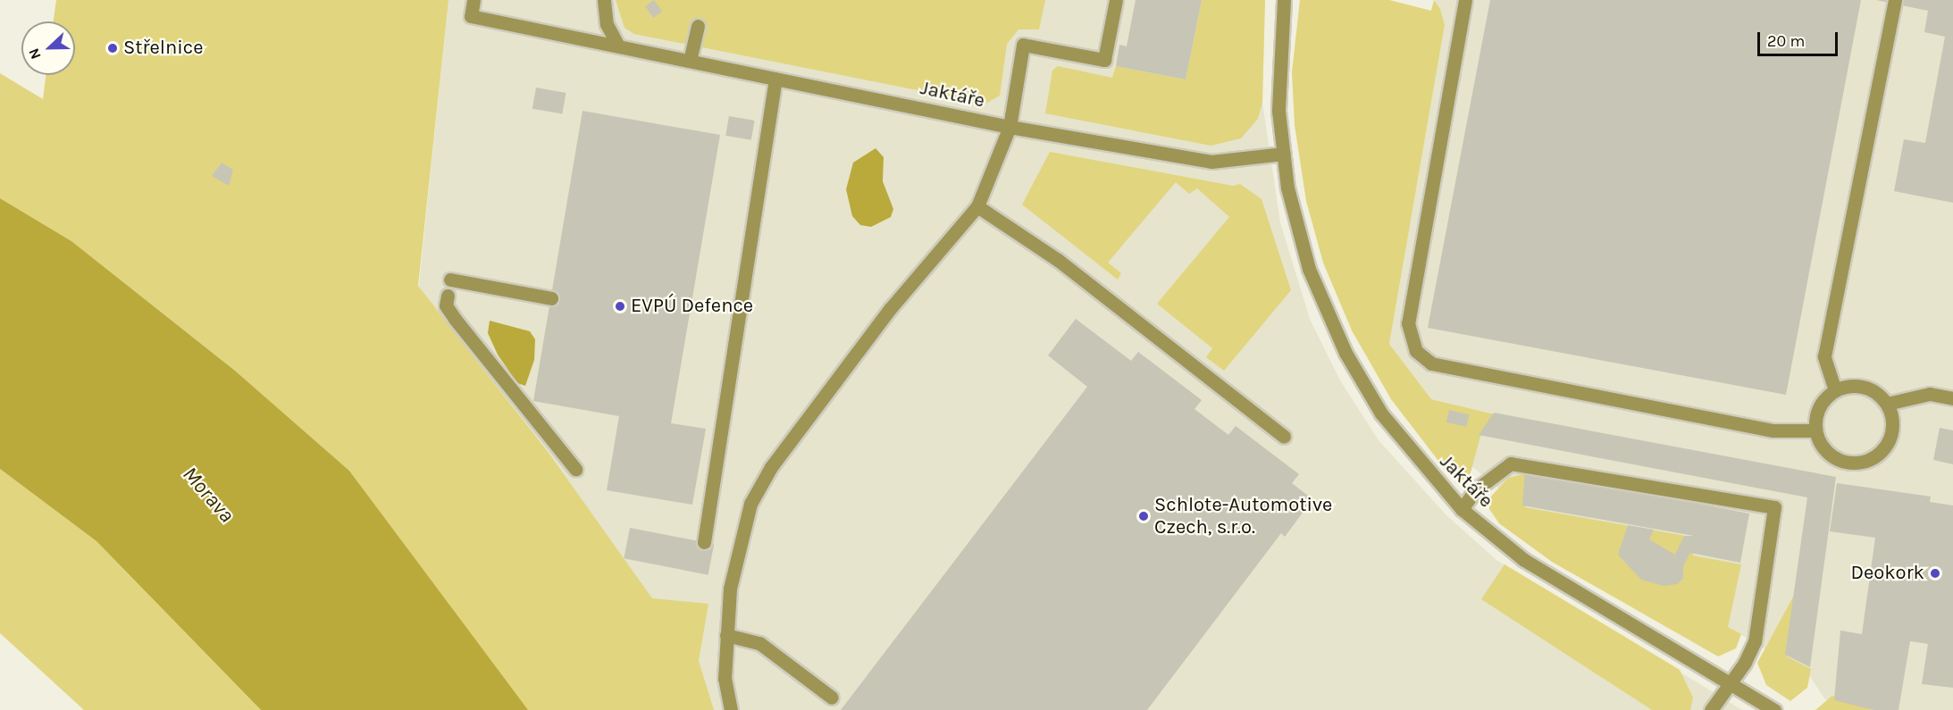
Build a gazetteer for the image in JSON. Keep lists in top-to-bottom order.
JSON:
{
  "streets": {
    "street": ["Jaktáře"]
  },
  "water": ["Morava"],
  "places": [
    "Střelnice",
    "EVPÚ Defence",
    "Schlote-Automotive Czech, s.r.o.",
    "Deokork"
  ],
  "scale_bar": "20 m",
  "north": "left"
}
